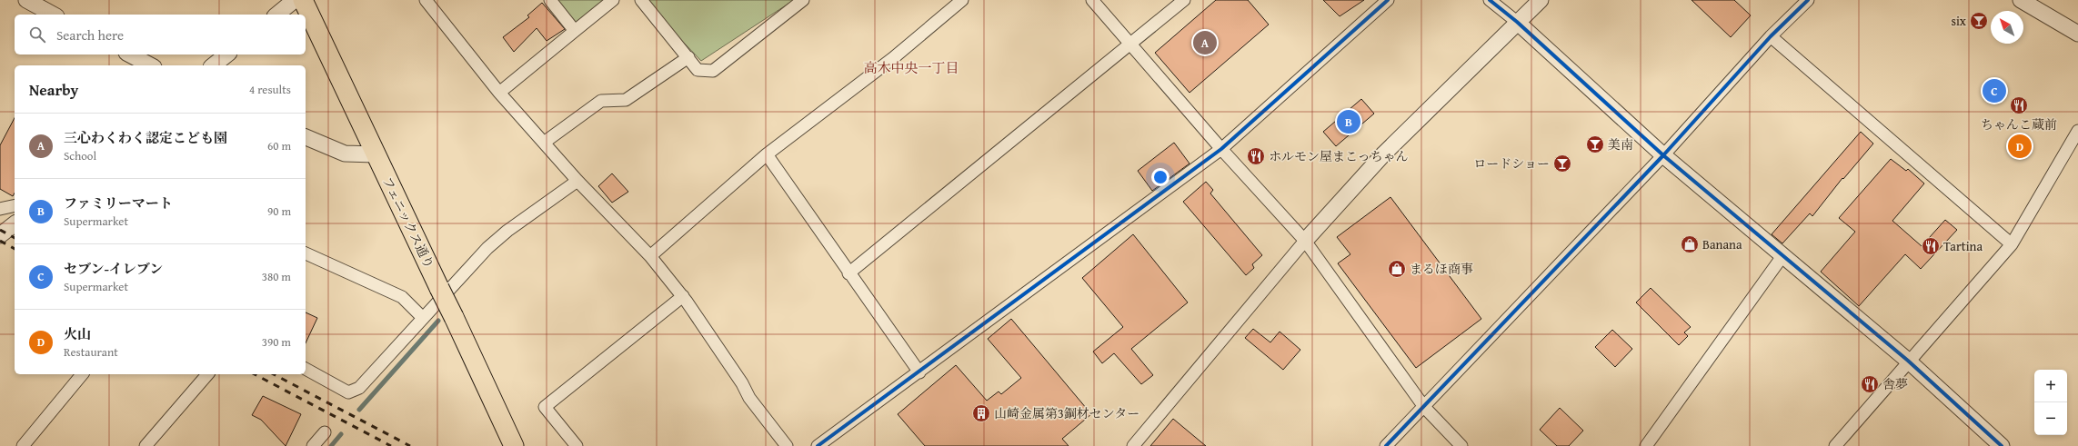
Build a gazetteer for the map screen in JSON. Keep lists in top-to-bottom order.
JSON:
{
  "streets": {
    "main road": ["フェニックス通り"]
  },
  "districts": ["高木中央一丁目"],
  "places": {
    "bar": ["six", "美南", "ロードショー"],
    "restaurant": [
      "ちゃんこ蔵前",
      "ホルモン屋まこっちゃん",
      "Tartina",
      "舎夢"
    ],
    "shop": ["Banana", "まるほ商事"],
    "building": ["山崎金属第3鋼材センター"]
  },
  "north": "top left",
  "page": {
    "search": "Search here",
    "pins": [
      "A",
      "C",
      "B",
      "D"
    ],
    "heading": ["Nearby", "4 results"],
    "list": [
      {
        "mark": "A",
        "name": "三心わくわく認定こども園",
        "note": "School",
        "value": "60 m"
      },
      {
        "mark": "B",
        "name": "ファミリーマート",
        "note": "Supermarket",
        "value": "90 m"
      },
      {
        "mark": "C",
        "name": "セブン-イレブン",
        "note": "Supermarket",
        "value": "380 m"
      },
      {
        "mark": "D",
        "name": "火山",
        "note": "Restaurant",
        "value": "390 m"
      }
    ],
    "map_buttons": ["+", "−"]
  }
}
